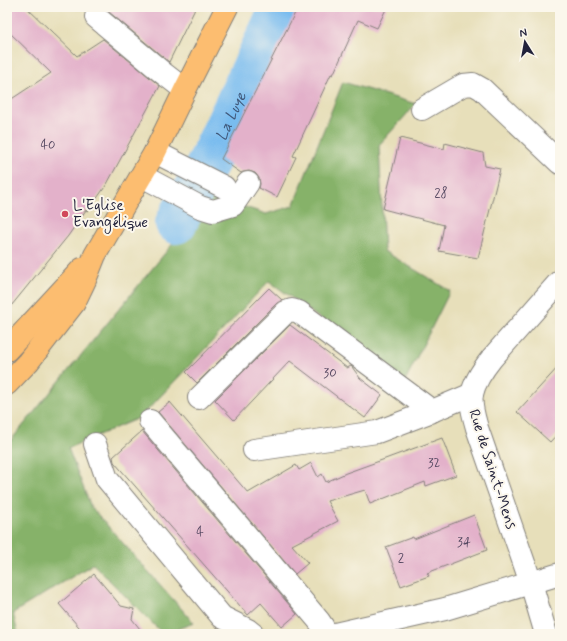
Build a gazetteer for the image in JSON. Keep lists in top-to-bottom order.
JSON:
{
  "streets": {
    "street": ["Rue de Saint-Mens"]
  },
  "water": ["La Luye"],
  "places": ["L'Eglise Evangélique"],
  "house_numbers": [
    "40",
    "28",
    "30",
    "32",
    "4",
    "34",
    "2"
  ],
  "north": "top"
}
